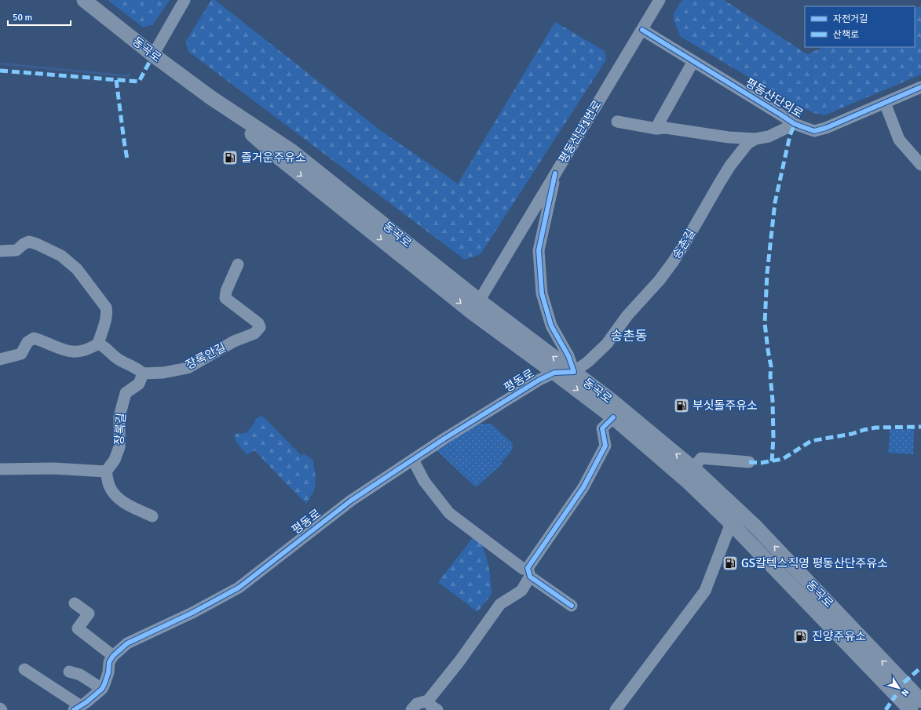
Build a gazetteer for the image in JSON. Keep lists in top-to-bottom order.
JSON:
{
  "streets": {
    "main road": ["동곡로"],
    "street": [
      "평동산단외로",
      "평동산단1번로",
      "송촌길",
      "장록안길",
      "평동로",
      "장록길"
    ]
  },
  "crossings": [
    ["동곡로", "평동산단1번로"],
    ["동곡로", "송촌길"],
    ["동곡로", "평동로"],
    ["평동산단외로", "평동산단1번로"],
    ["평동산단외로", "송촌길"],
    ["송촌길", "평동로"],
    ["장록안길", "장록길"]
  ],
  "districts": ["송촌동"],
  "places": {
    "fuel station": [
      "즐거운주유소",
      "부싯돌주유소",
      "GS칼텍스직영 평동산단주유소",
      "진양주유소"
    ]
  },
  "legend": ["자전거길", "산책로"],
  "scale_bar": "50 m",
  "north": "bottom right"
}
